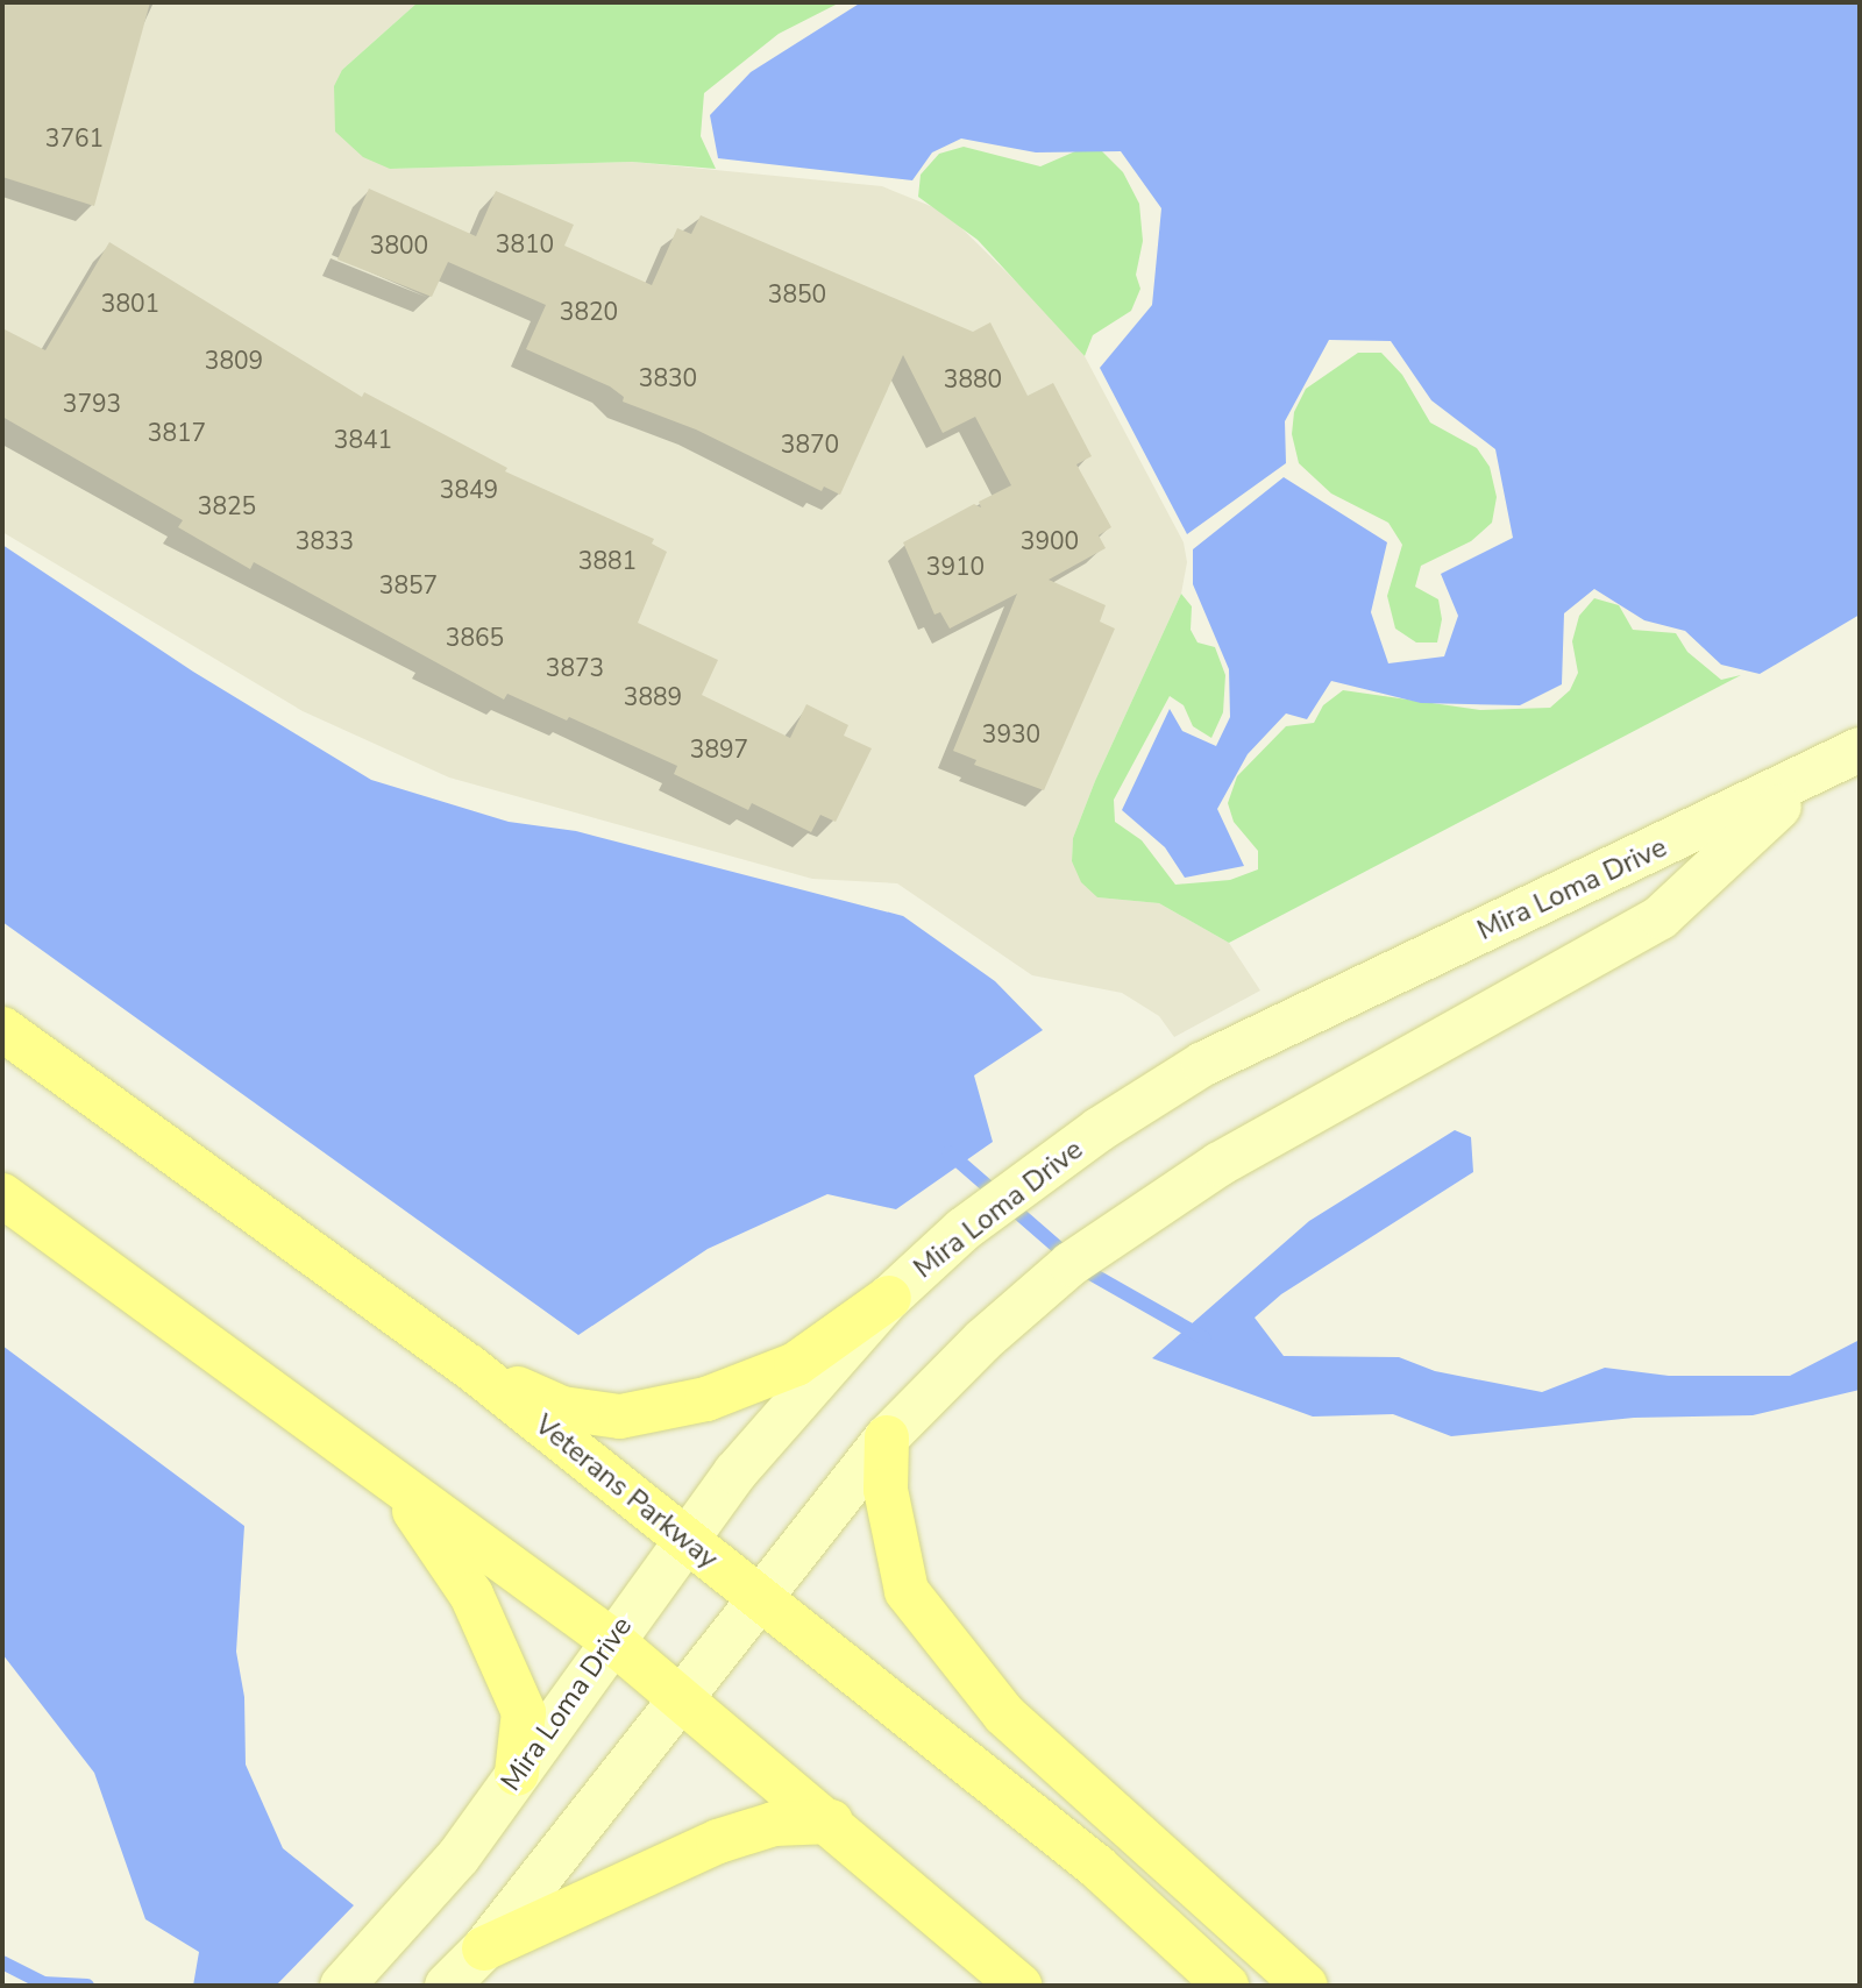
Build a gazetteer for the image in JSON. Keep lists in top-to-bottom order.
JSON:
{
  "streets": {
    "main road": ["Mira Loma Drive", "Veterans Parkway"]
  },
  "crossings": [
    ["Mira Loma Drive", "Veterans Parkway"]
  ],
  "house_numbers": [
    "3761",
    "3810",
    "3800",
    "3850",
    "3801",
    "3820",
    "3809",
    "3830",
    "3880",
    "3793",
    "3817",
    "3841",
    "3870",
    "3849",
    "3825",
    "3833",
    "3900",
    "3881",
    "3910",
    "3857",
    "3865",
    "3873",
    "3889",
    "3930",
    "3897"
  ]
}
